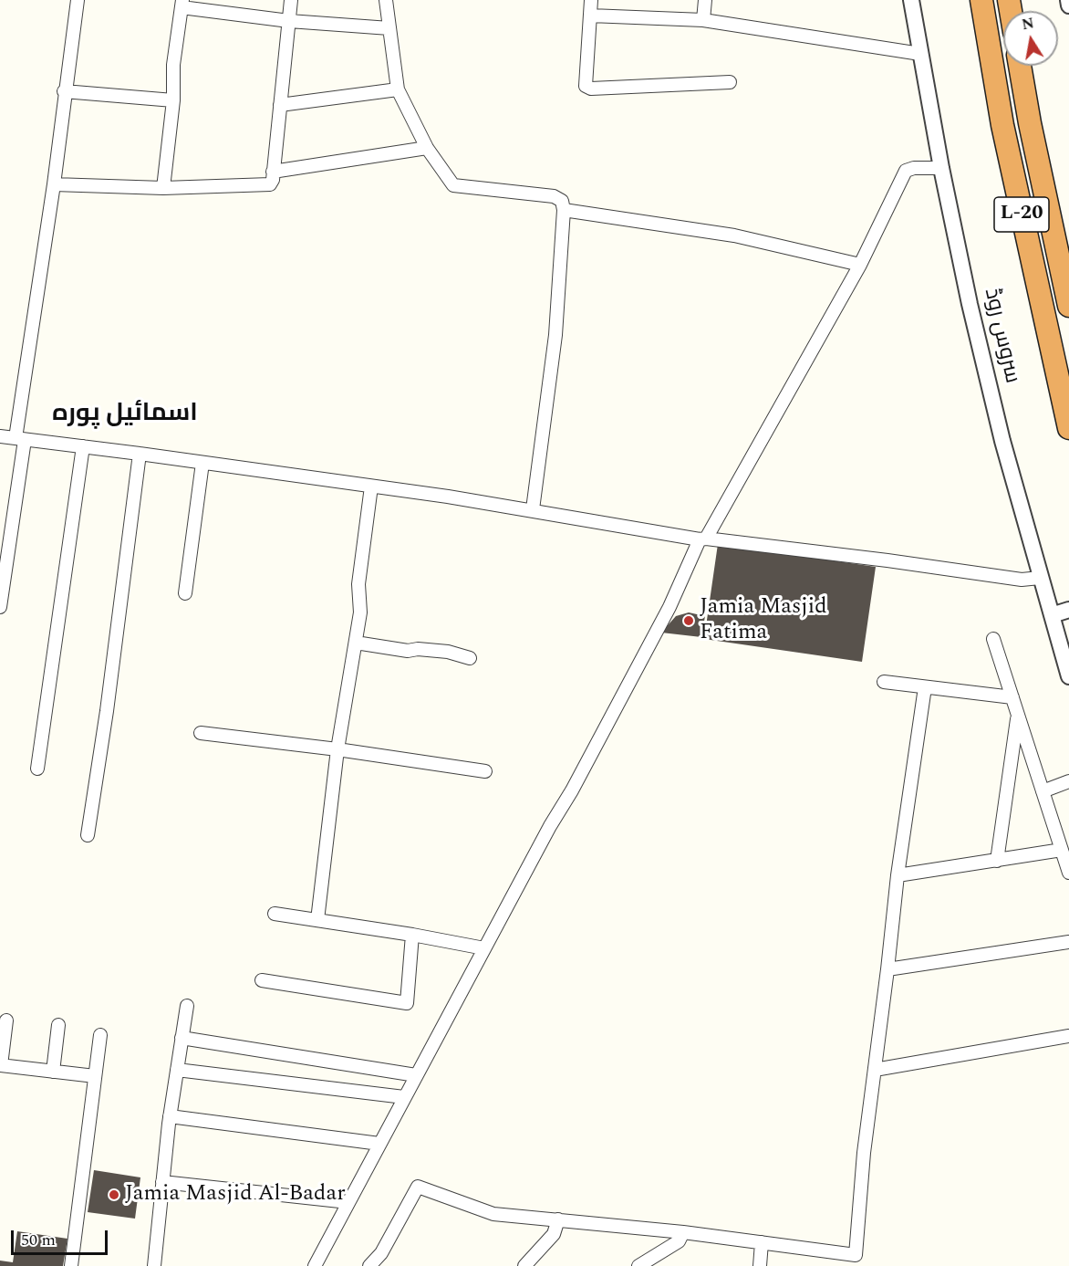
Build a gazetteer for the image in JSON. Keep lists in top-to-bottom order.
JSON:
{
  "streets": {
    "highway": ["L-20"],
    "street": ["سروس روڈ"]
  },
  "districts": ["اسمائیل پورہ"],
  "places": ["Jamia Masjid Fatima", "Jamia Masjid Al-Badar"],
  "scale_bar": "50 m",
  "north": "top"
}
